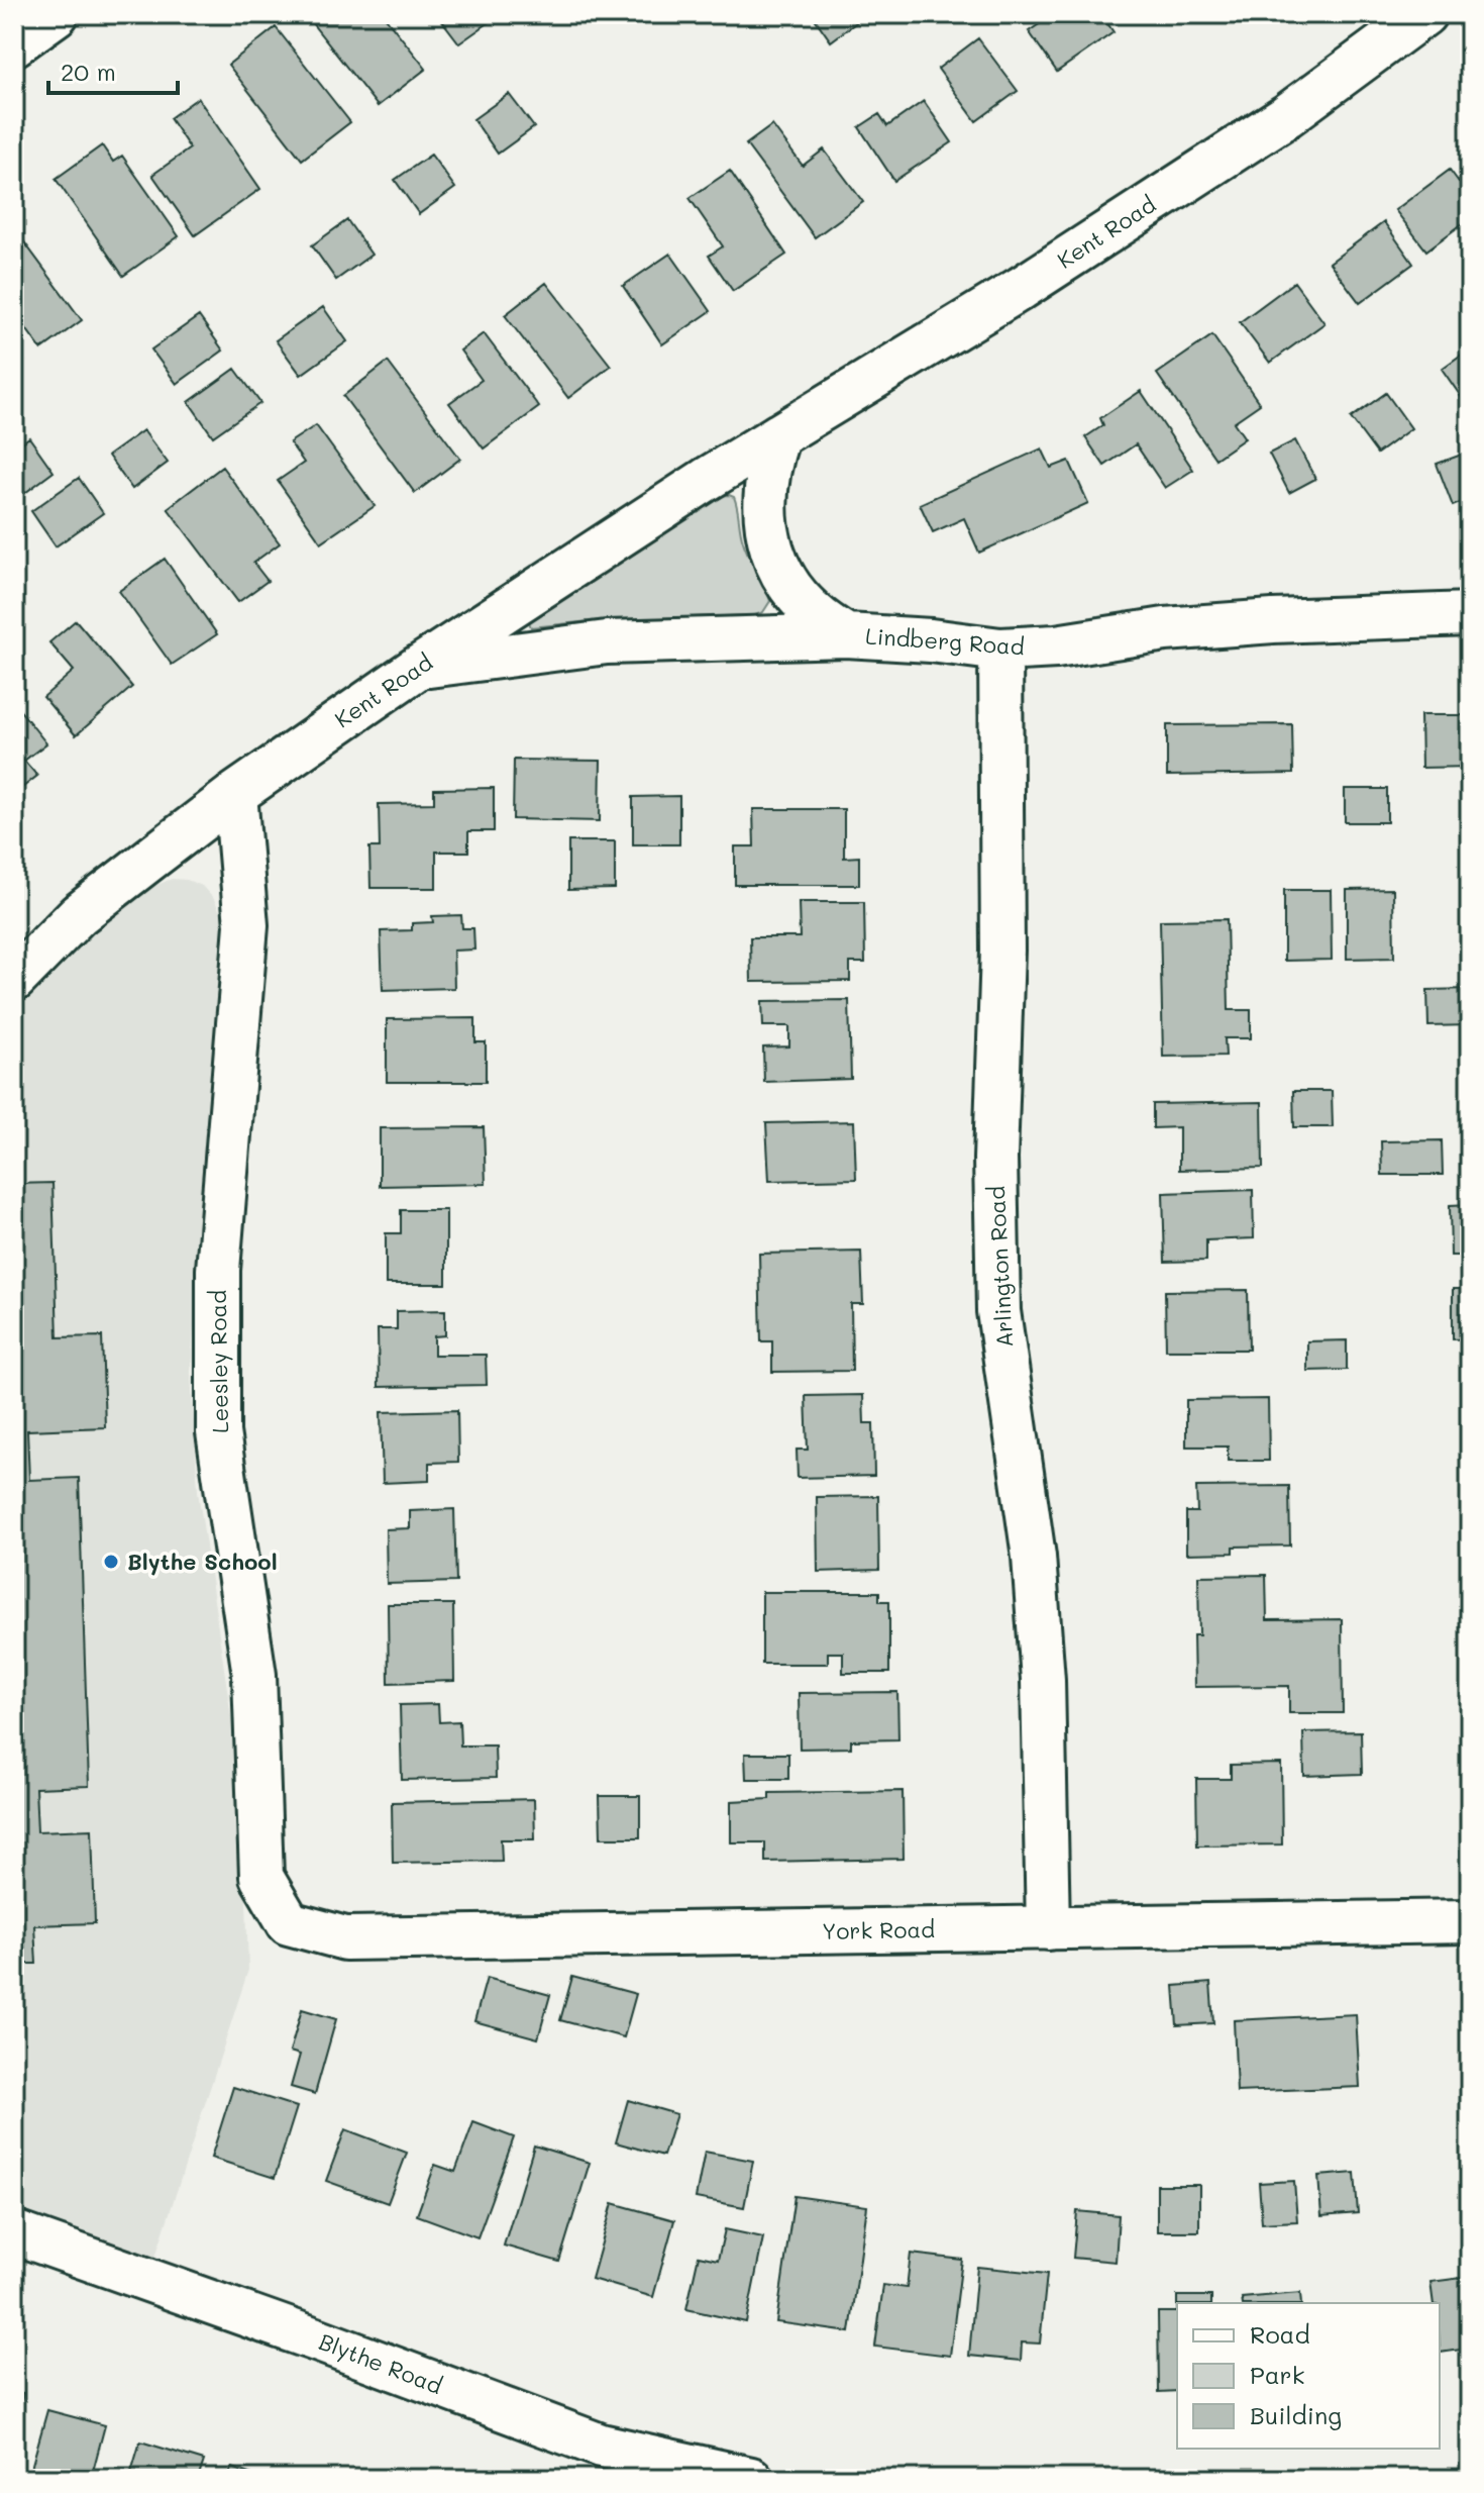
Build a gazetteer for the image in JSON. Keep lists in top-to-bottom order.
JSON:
{
  "streets": {
    "street": [
      "Kent Road",
      "Lindberg Road",
      "Arlington Road",
      "Leesley Road",
      "York Road",
      "Blythe Road"
    ]
  },
  "crossings": [
    ["Kent Road", "Lindberg Road"],
    ["Kent Road", "Leesley Road"],
    ["Lindberg Road", "Arlington Road"],
    ["Arlington Road", "York Road"],
    ["Leesley Road", "York Road"]
  ],
  "places": ["Blythe School"],
  "legend": ["Road", "Park", "Building"],
  "scale_bar": "20 m"
}
